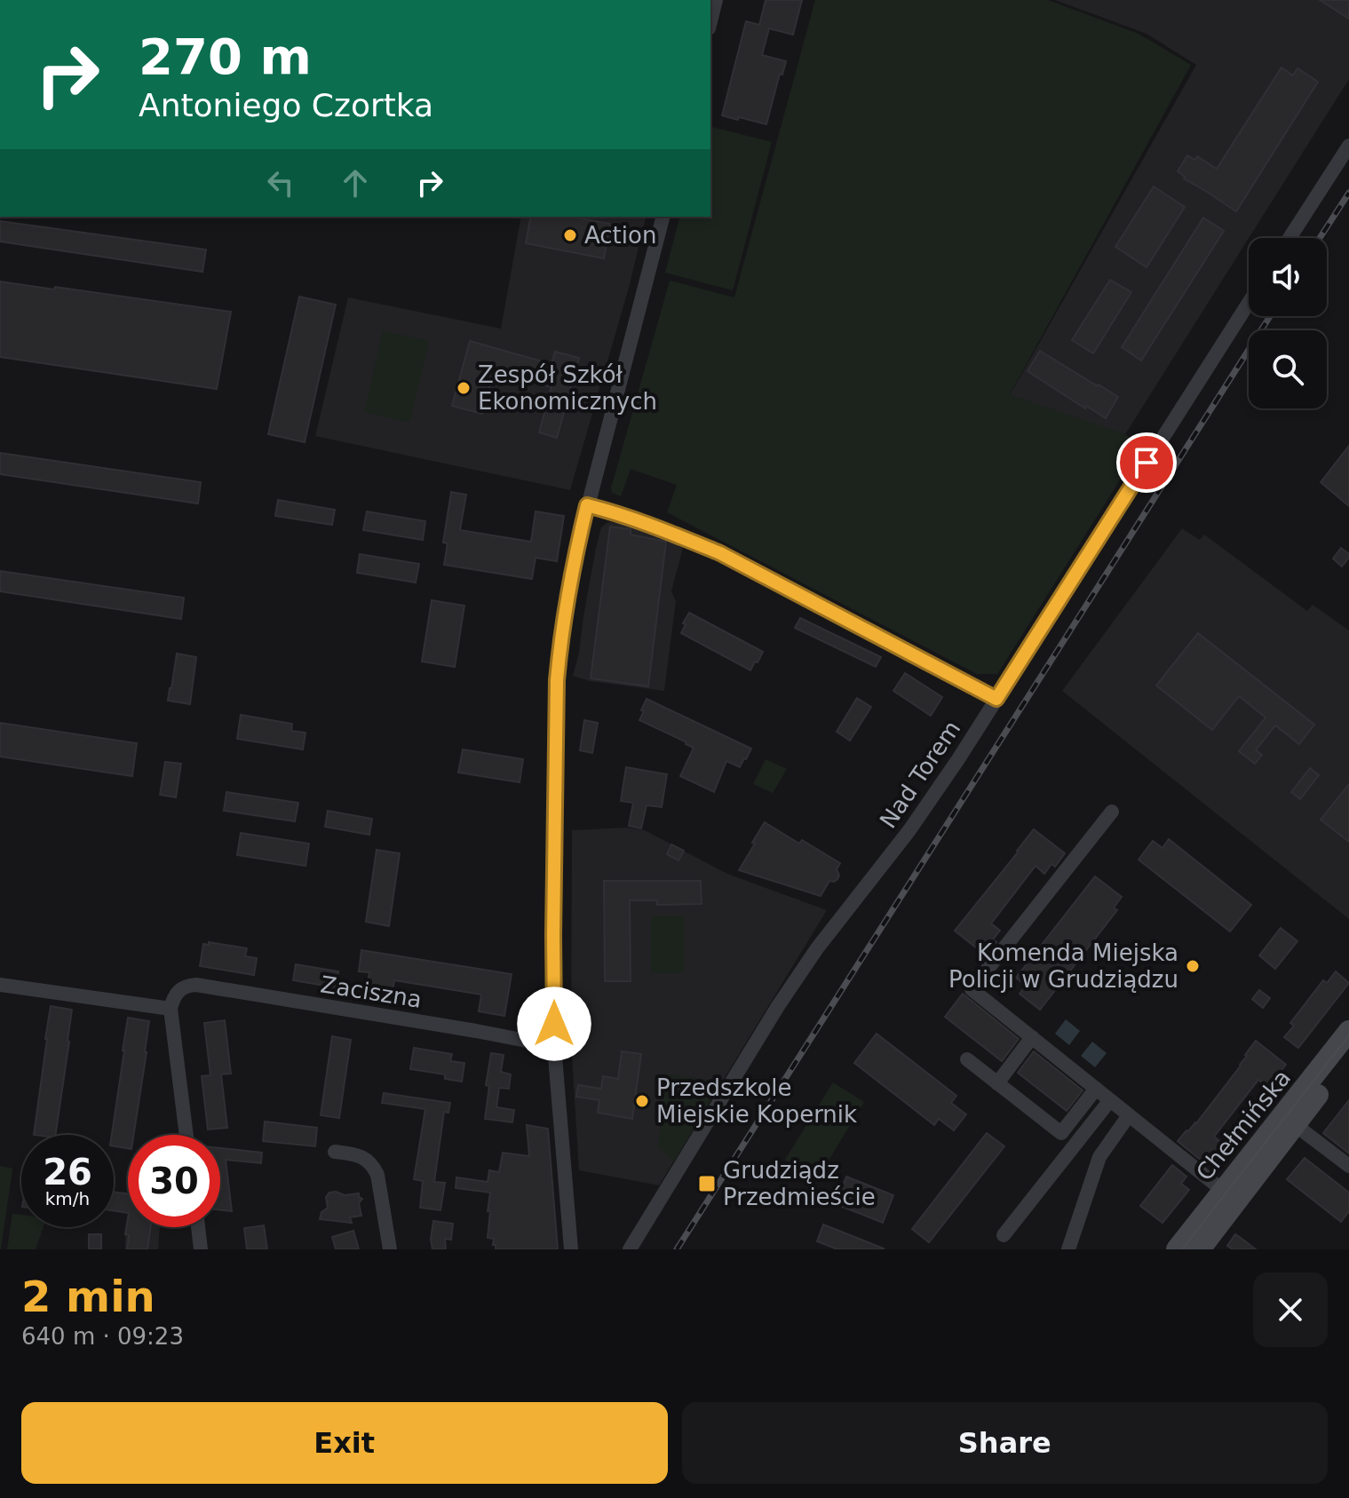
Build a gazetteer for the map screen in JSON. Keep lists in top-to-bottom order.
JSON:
{
  "streets": {
    "main road": ["Chełmińska"],
    "street": ["Nad Torem", "Zaciszna"]
  },
  "places": {
    "other": [
      "Action",
      "Zespół Szkół Ekonomicznych",
      "Komenda Miejska Policji w Grudziądzu",
      "Przedszkole Miejskie Kopernik"
    ],
    "transit": ["Grudziądz Przedmieście"]
  },
  "page": {
    "turn": ["270 m", "Antoniego Czortka"],
    "speed": "26 km/h",
    "limit": "30",
    "heading": ["2 min", "640 m · 09:23"],
    "buttons": ["Exit", "Share"]
  }
}
